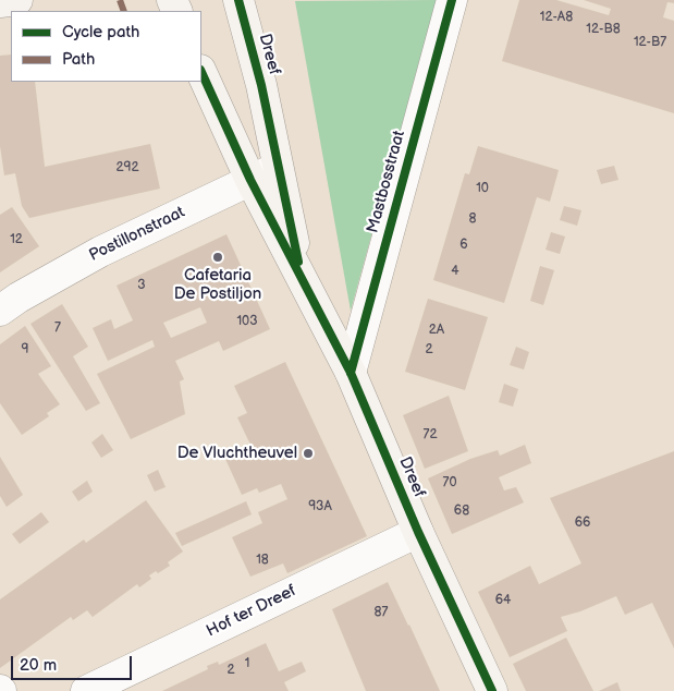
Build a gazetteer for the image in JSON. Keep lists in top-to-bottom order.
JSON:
{
  "streets": {
    "street": [
      "Dreef",
      "Mastbosstraat",
      "Postillonstraat",
      "Hof ter Dreef"
    ]
  },
  "crossings": [
    ["Dreef", "Mastbosstraat"],
    ["Dreef", "Postillonstraat"],
    ["Dreef", "Hof ter Dreef"]
  ],
  "places": ["Cafetaria De Postiljon", "De Vluchtheuvel"],
  "house_numbers": [
    "12-A8",
    "12-B8",
    "12-B7",
    "292",
    "10",
    "8",
    "12",
    "6",
    "4",
    "3",
    "103",
    "7",
    "2A",
    "9",
    "2",
    "72",
    "70",
    "93A",
    "68",
    "66",
    "18",
    "64",
    "87",
    "1",
    "2"
  ],
  "legend": ["Cycle path", "Path"],
  "scale_bar": "20 m"
}
